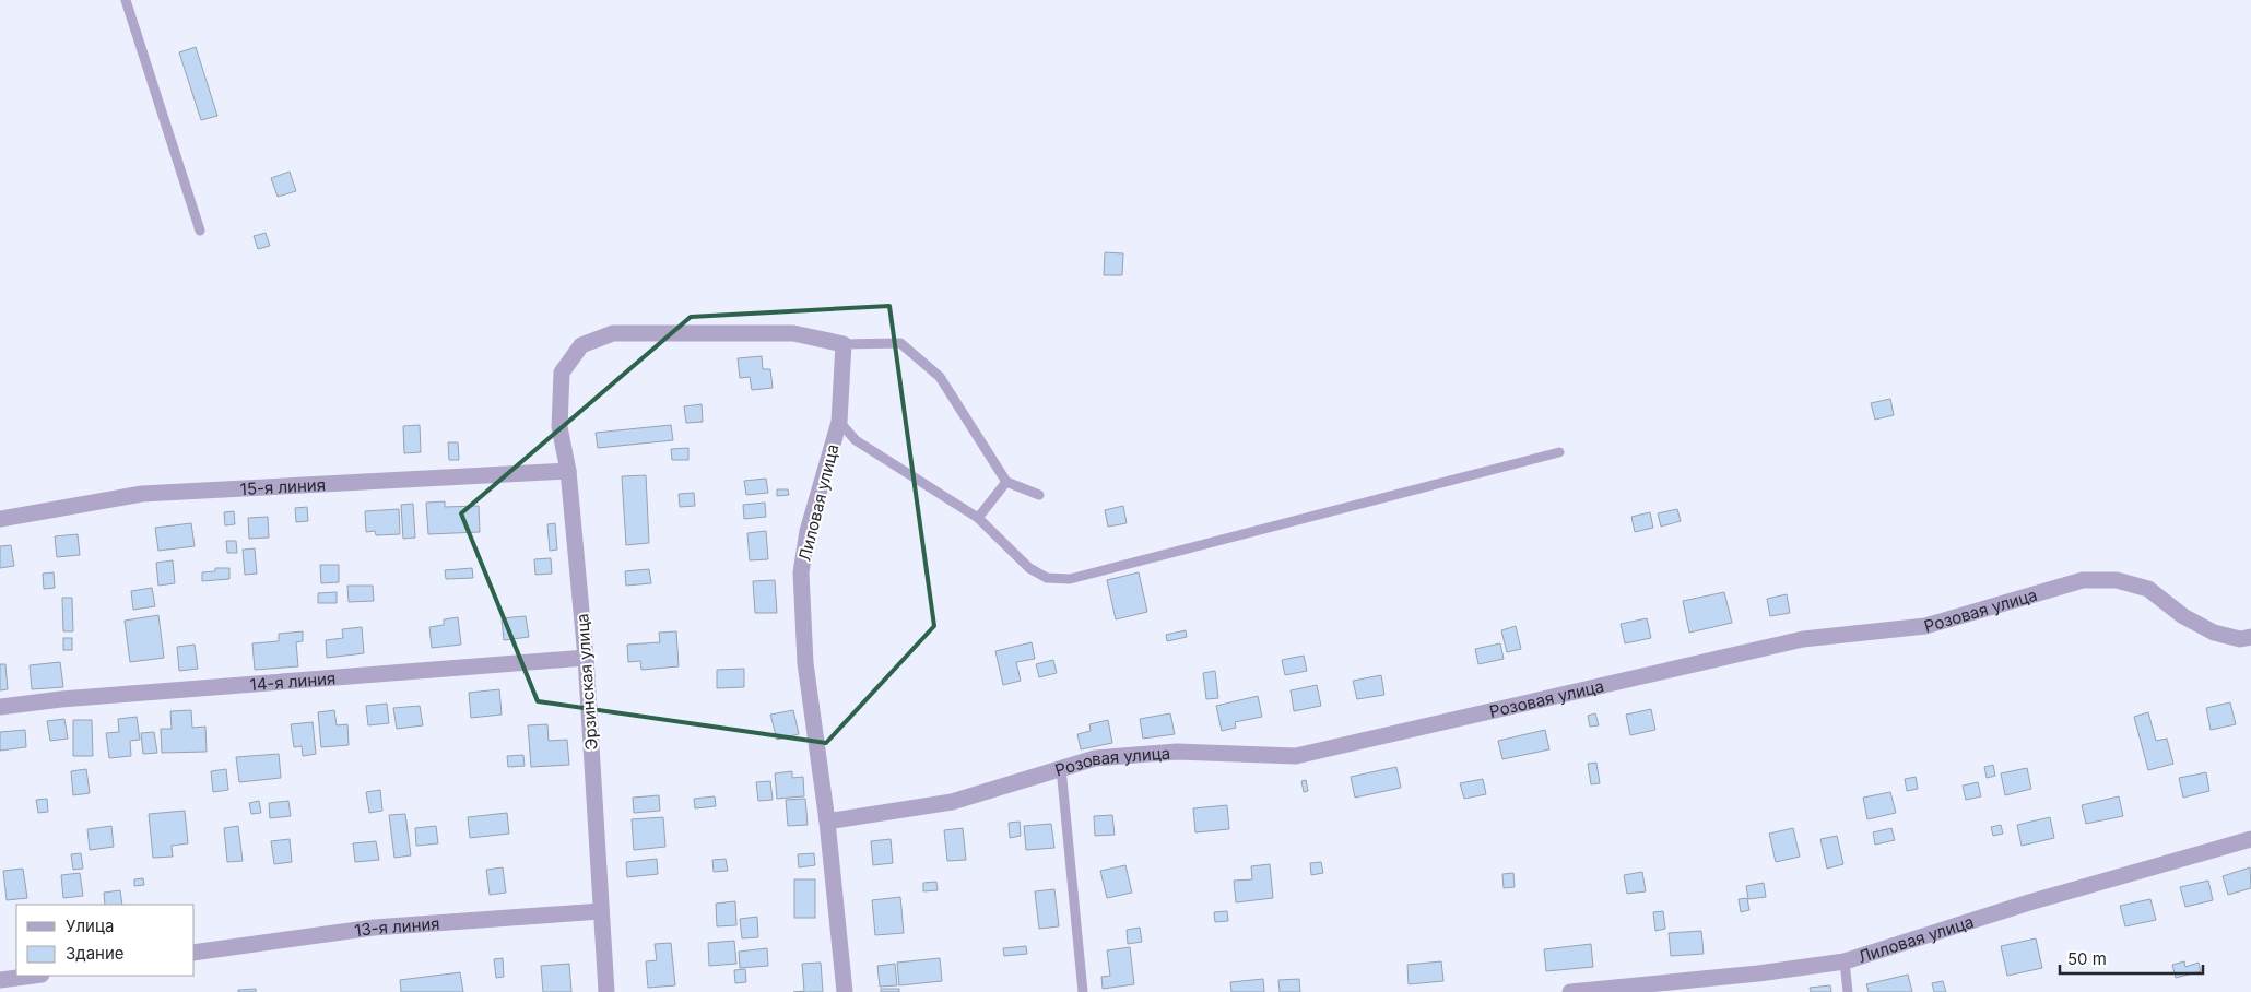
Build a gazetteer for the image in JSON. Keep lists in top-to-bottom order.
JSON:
{
  "streets": {
    "street": [
      "15-я линия",
      "Лиловая улица",
      "Розовая улица",
      "14-я линия",
      "Эрзинская улица",
      "13-я линия"
    ]
  },
  "crossings": [
    ["15-я линия", "Эрзинская улица"],
    ["Лиловая улица", "Розовая улица"],
    ["Лиловая улица", "Эрзинская улица"],
    ["14-я линия", "Эрзинская улица"],
    ["Эрзинская улица", "13-я линия"]
  ],
  "legend": ["Улица", "Здание"],
  "scale_bar": "50 m"
}
